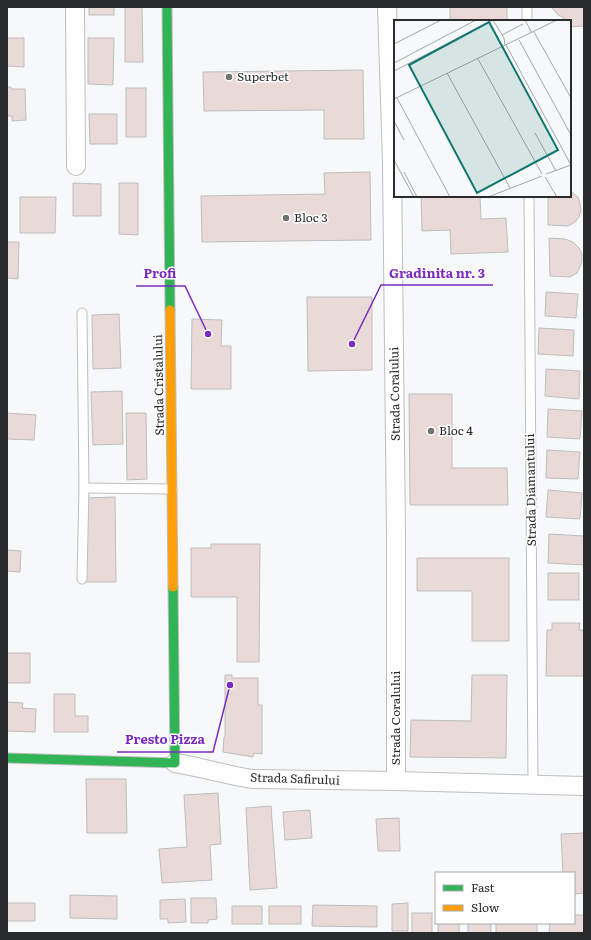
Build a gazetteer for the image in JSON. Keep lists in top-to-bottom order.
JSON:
{
  "streets": {
    "street": ["Strada Cristalului", "Strada Coralului", "Strada Safirului"],
    "lane": ["Strada Diamantului"]
  },
  "crossings": [
    ["Strada Cristalului", "Strada Safirului"],
    ["Strada Coralului", "Strada Safirului"],
    ["Strada Diamantului", "Strada Safirului"]
  ],
  "places": [
    "Superbet",
    "Bloc 3",
    "Profi",
    "Gradinita nr. 3",
    "Bloc 4",
    "Presto Pizza"
  ],
  "legend": ["Fast", "Slow"]
}
